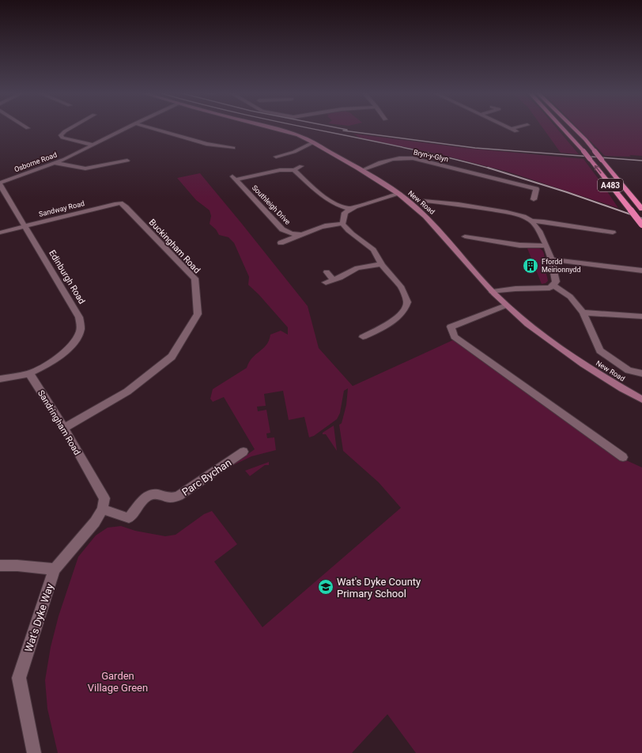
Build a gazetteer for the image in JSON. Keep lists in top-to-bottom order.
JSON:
{
  "streets": {
    "highway": ["A483"],
    "main road": ["New Road"],
    "street": [
      "Bryn-y-Glyn",
      "Osborne Road",
      "Southleigh Drive",
      "Sandway Road",
      "Buckingham Road",
      "Edinburgh Road",
      "Sandringham Road",
      "Parc Bychan",
      "Wat's Dyke Way"
    ]
  },
  "crossings": [
    ["Bryn-y-Glyn", "New Road"],
    ["Osborne Road", "Edinburgh Road"],
    ["Sandway Road", "Buckingham Road"],
    ["Sandway Road", "Edinburgh Road"],
    ["Buckingham Road", "Sandringham Road"],
    ["Edinburgh Road", "Sandringham Road"],
    ["Sandringham Road", "Parc Bychan"],
    ["Sandringham Road", "Wat's Dyke Way"],
    ["Parc Bychan", "Wat's Dyke Way"]
  ],
  "parks": ["Garden Village Green"],
  "places": {
    "building": ["Ffordd Meirionnydd"],
    "school or university": ["Wat's Dyke County Primary School"]
  }
}
